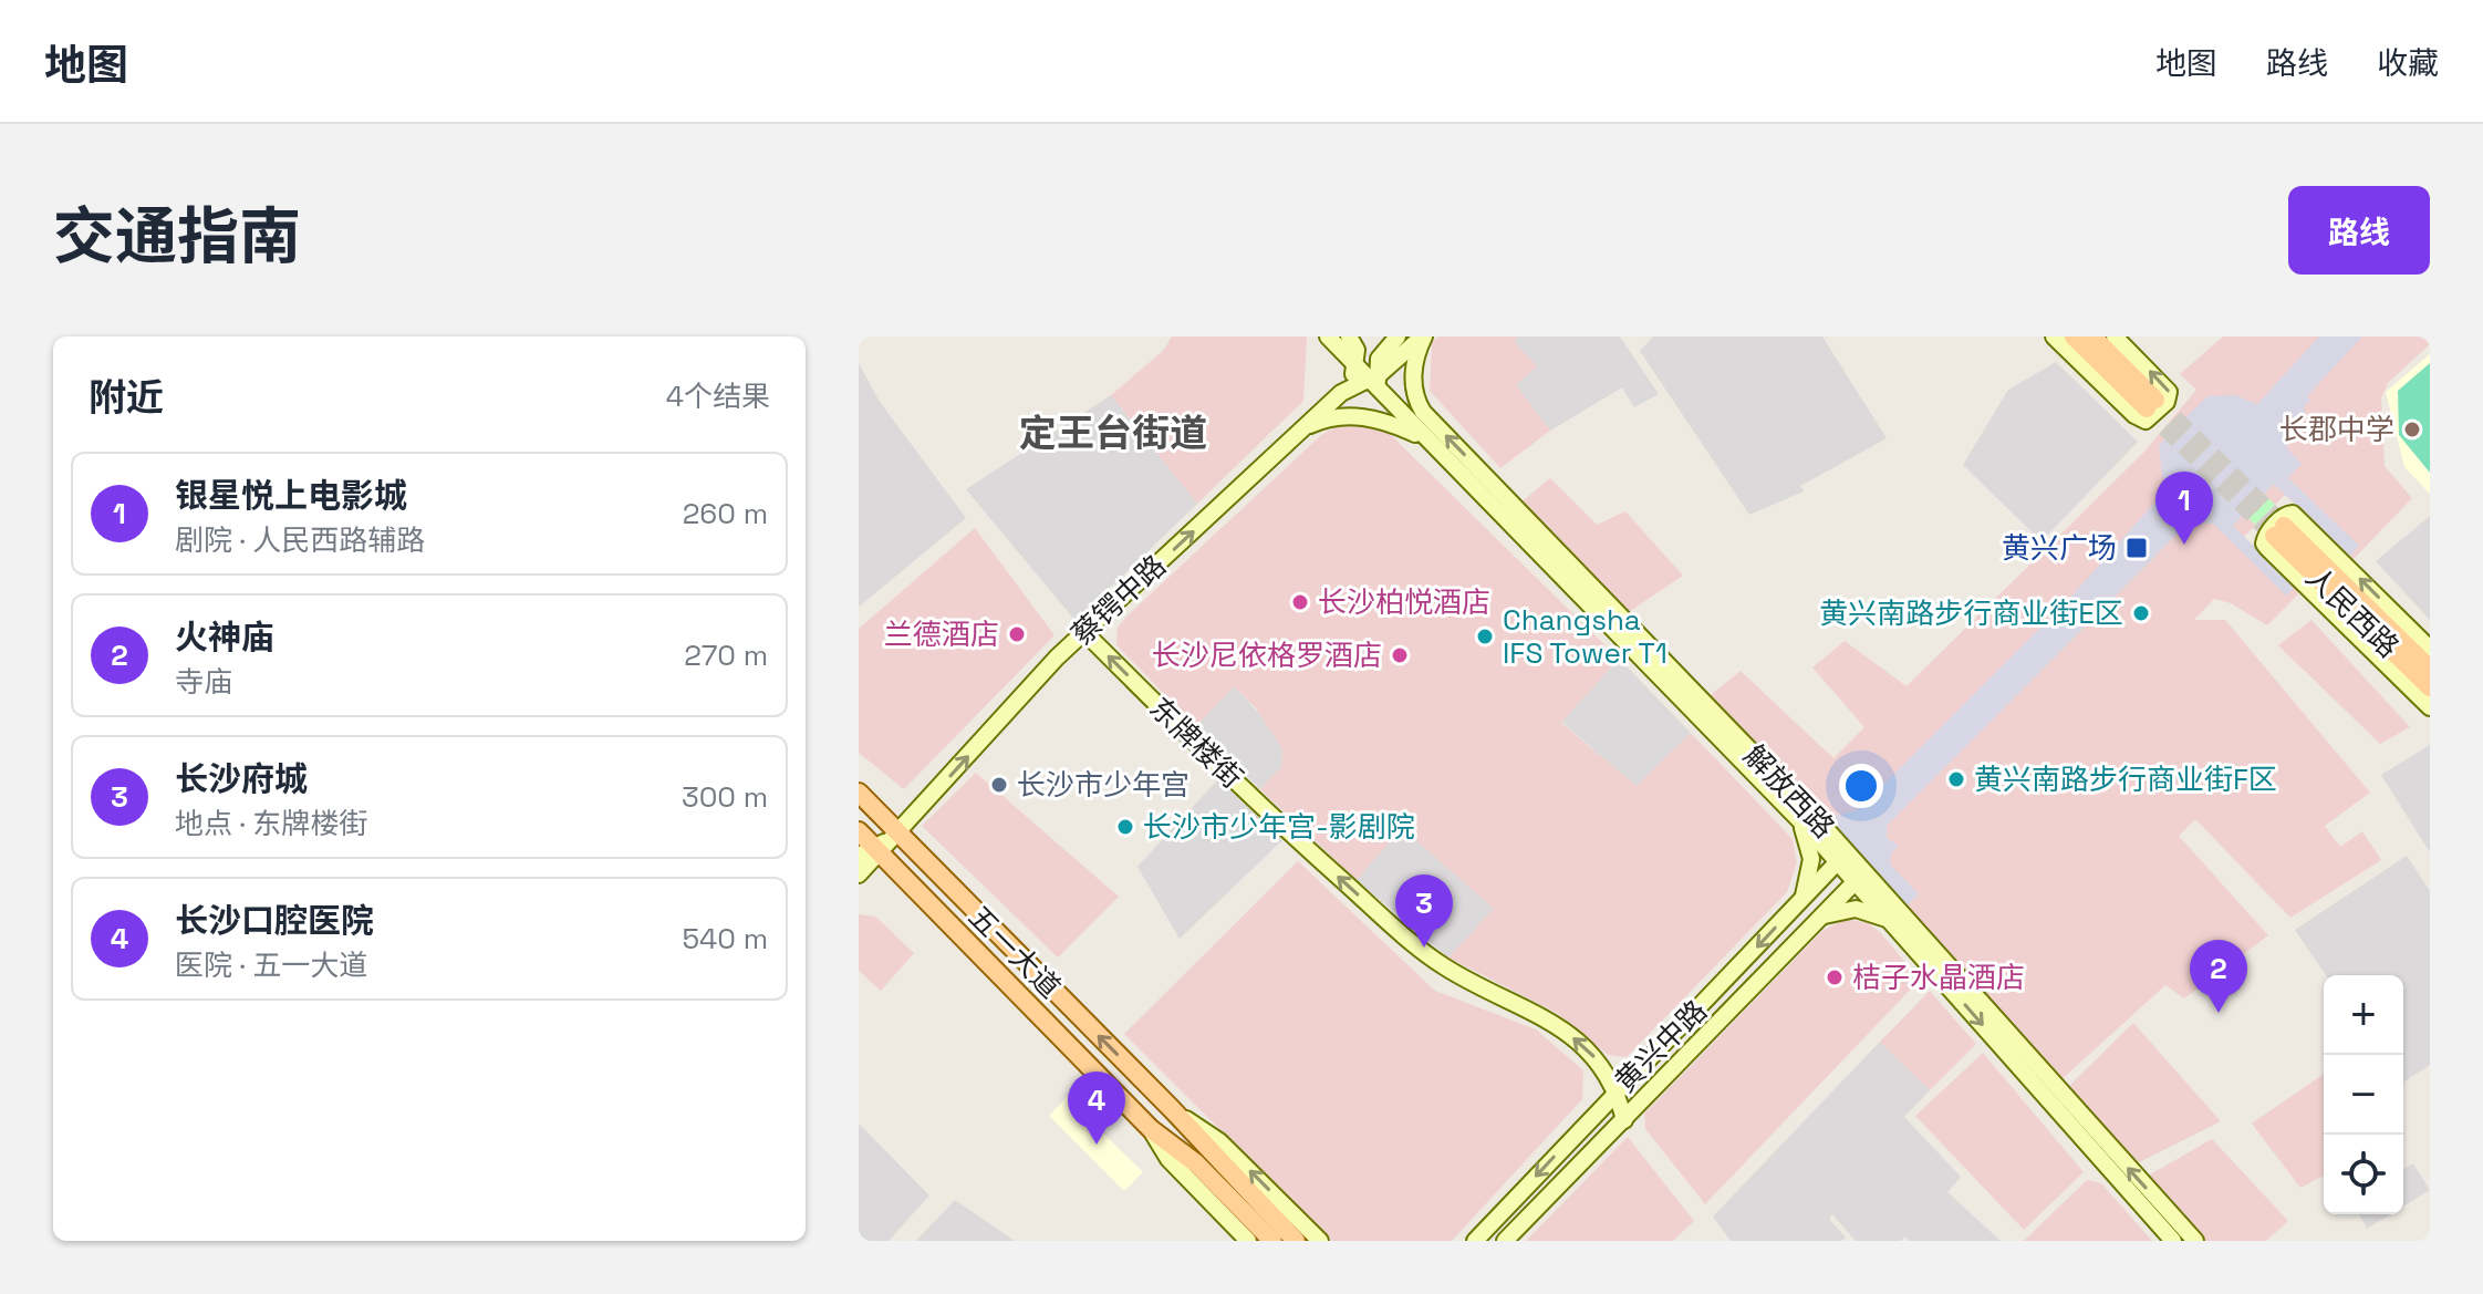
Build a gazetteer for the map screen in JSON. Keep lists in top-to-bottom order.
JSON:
{
  "streets": {
    "main road": [
      "蔡锷中路",
      "人民西路",
      "东牌楼街",
      "解放西路",
      "五一大道",
      "黄兴中路"
    ]
  },
  "crossings": [
    ["蔡锷中路", "东牌楼街"],
    ["蔡锷中路", "解放西路"],
    ["蔡锷中路", "五一大道"],
    ["东牌楼街", "黄兴中路"],
    ["解放西路", "黄兴中路"]
  ],
  "one_way": ["蔡锷中路", "东牌楼街"],
  "districts": ["定王台街道"],
  "places": {
    "other": [
      "长郡中学",
      "长沙柏悦酒店",
      "黄兴南路步行商业街E区",
      "兰德酒店",
      "Changsha IFS Tower T1",
      "长沙尼依格罗酒店",
      "黄兴南路步行商业街F区",
      "长沙市少年宫",
      "长沙市少年宫-影剧院",
      "桔子水晶酒店"
    ],
    "transit": ["黄兴广场"]
  },
  "page": {
    "header": "地图",
    "nav": ["地图", "路线", "收藏"],
    "title": "交通指南",
    "buttons": "路线",
    "heading": ["附近", "4个结果"],
    "list": [
      {
        "mark": "1",
        "name": "银星悦上电影城",
        "note": "剧院 · 人民西路辅路",
        "value": "260 m"
      },
      {
        "mark": "2",
        "name": "火神庙",
        "note": "寺庙",
        "value": "270 m"
      },
      {
        "mark": "3",
        "name": "长沙府城",
        "note": "地点 · 东牌楼街",
        "value": "300 m"
      },
      {
        "mark": "4",
        "name": "长沙口腔医院",
        "note": "医院 · 五一大道",
        "value": "540 m"
      }
    ],
    "pins": [
      "1",
      "3",
      "2",
      "4"
    ],
    "map_buttons": ["+", "−"]
  }
}
